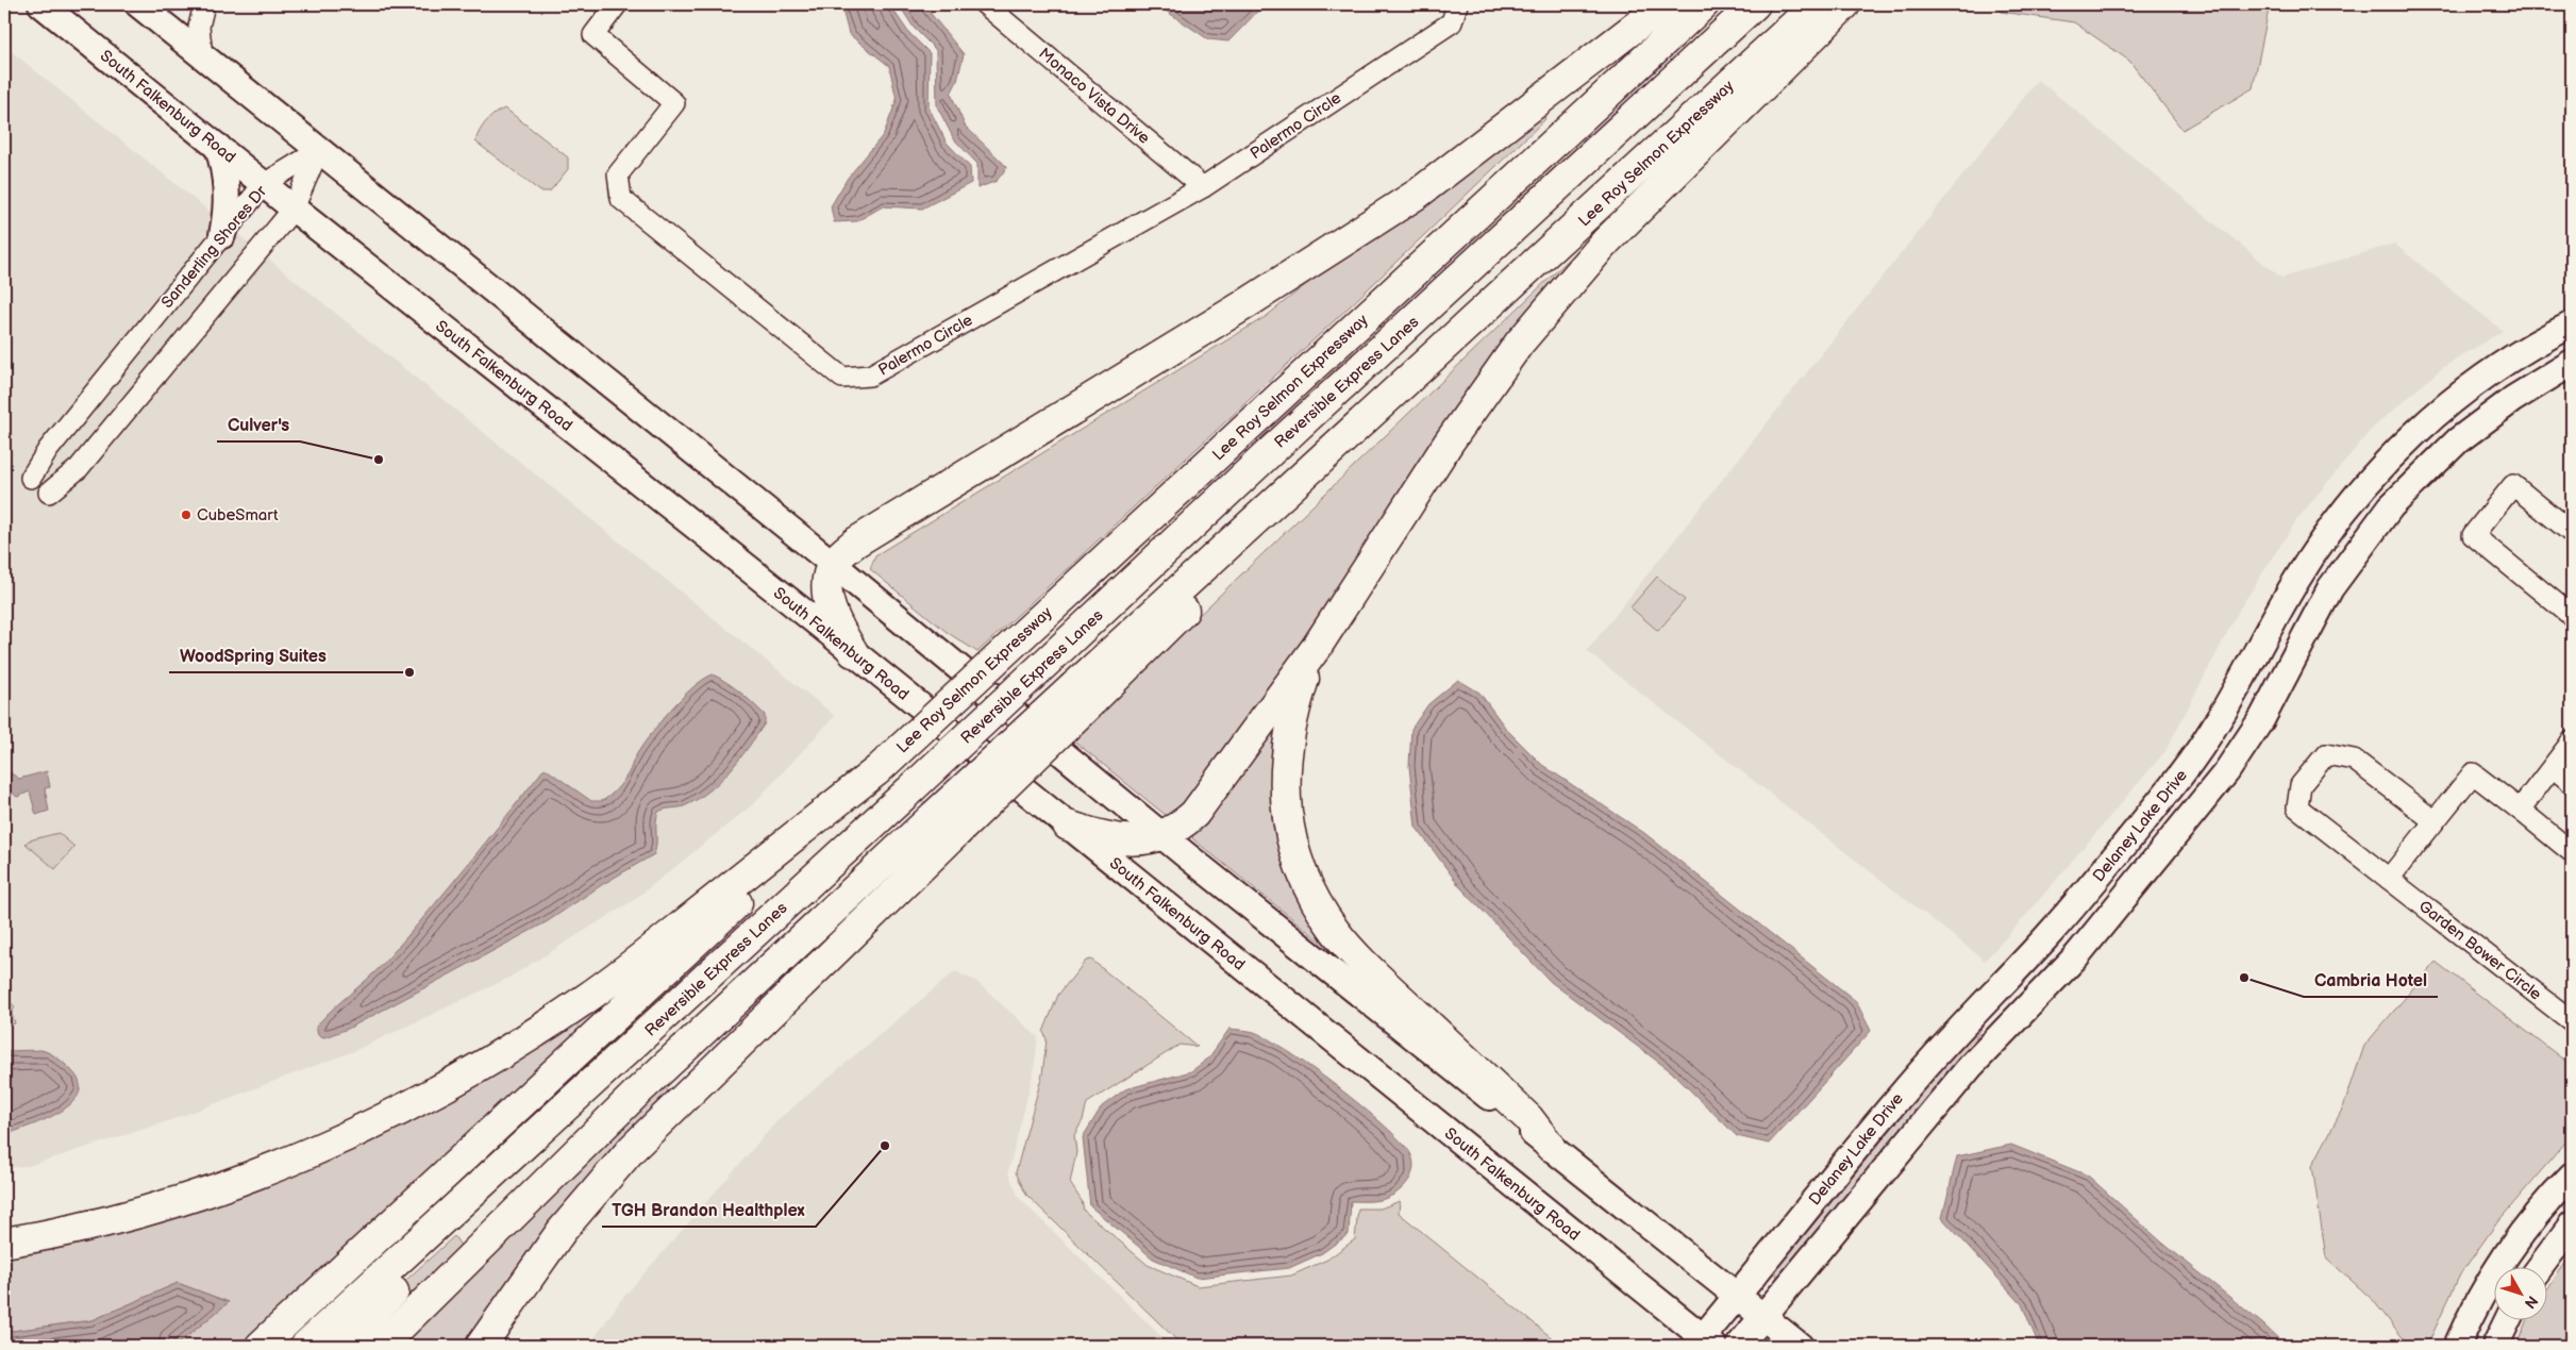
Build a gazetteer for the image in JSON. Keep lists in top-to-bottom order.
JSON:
{
  "streets": {
    "highway": ["Lee Roy Selmon Expressway", "Reversible Express Lanes"],
    "street": [
      "Monaco Vista Drive",
      "South Falkenburg Road",
      "Palermo Circle",
      "Sanderling Shores Dr",
      "Delaney Lake Drive",
      "Garden Bower Circle"
    ]
  },
  "crossings": [
    ["Monaco Vista Drive", "Palermo Circle"],
    ["South Falkenburg Road", "Sanderling Shores Dr"],
    ["South Falkenburg Road", "Delaney Lake Drive"],
    ["Lee Roy Selmon Expressway", "Reversible Express Lanes"]
  ],
  "places": [
    "Culver's",
    "CubeSmart",
    "WoodSpring Suites",
    "Cambria Hotel",
    "TGH Brandon Healthplex"
  ],
  "north": "bottom right"
}
